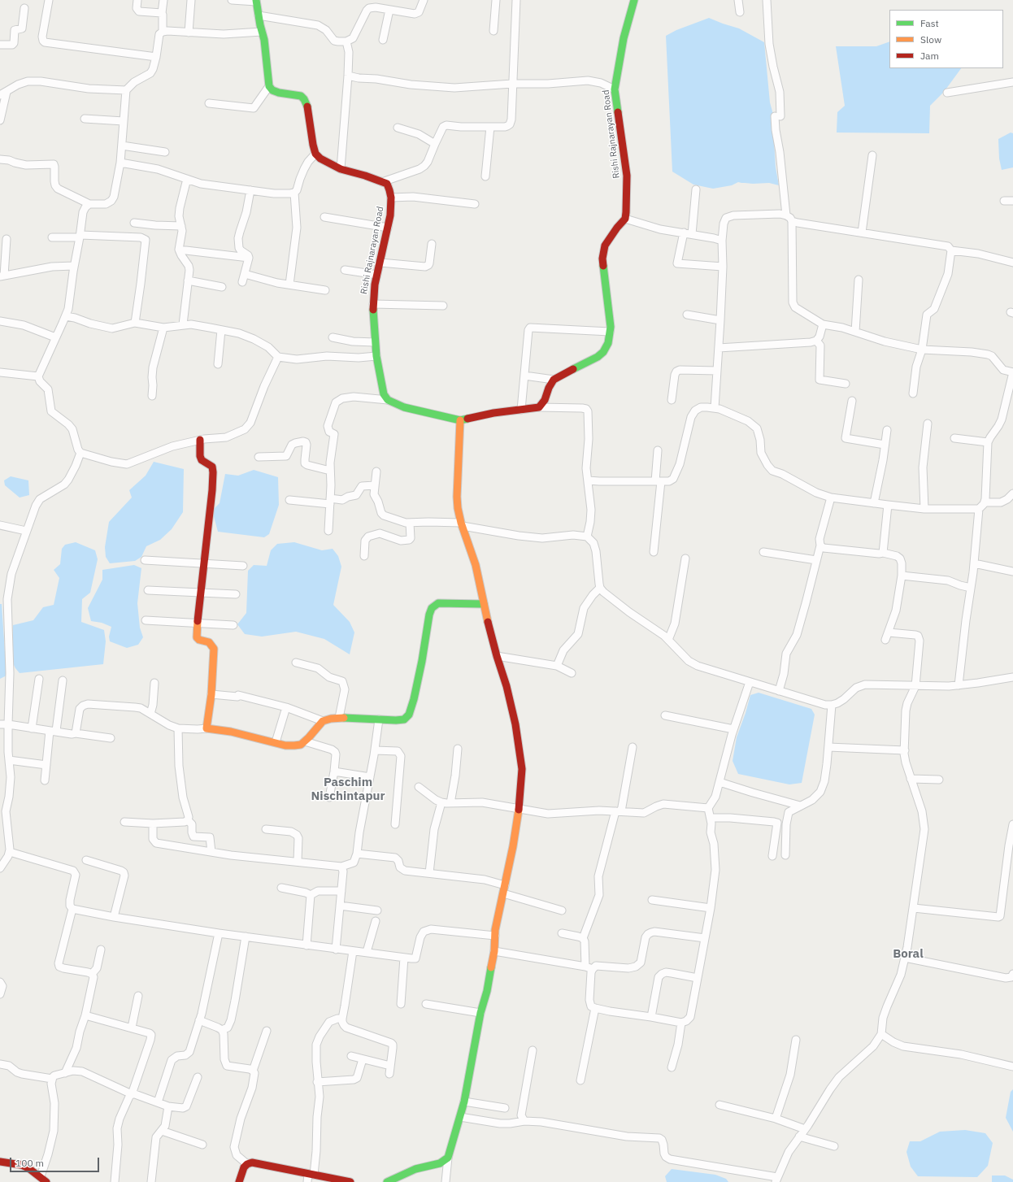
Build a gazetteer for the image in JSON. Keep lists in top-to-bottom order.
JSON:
{
  "streets": {
    "street": ["Rishi Rajnarayan Road"]
  },
  "districts": ["Paschim Nischintapur", "Boral"],
  "legend": ["Fast", "Slow", "Jam"],
  "scale_bar": "100 m"
}
